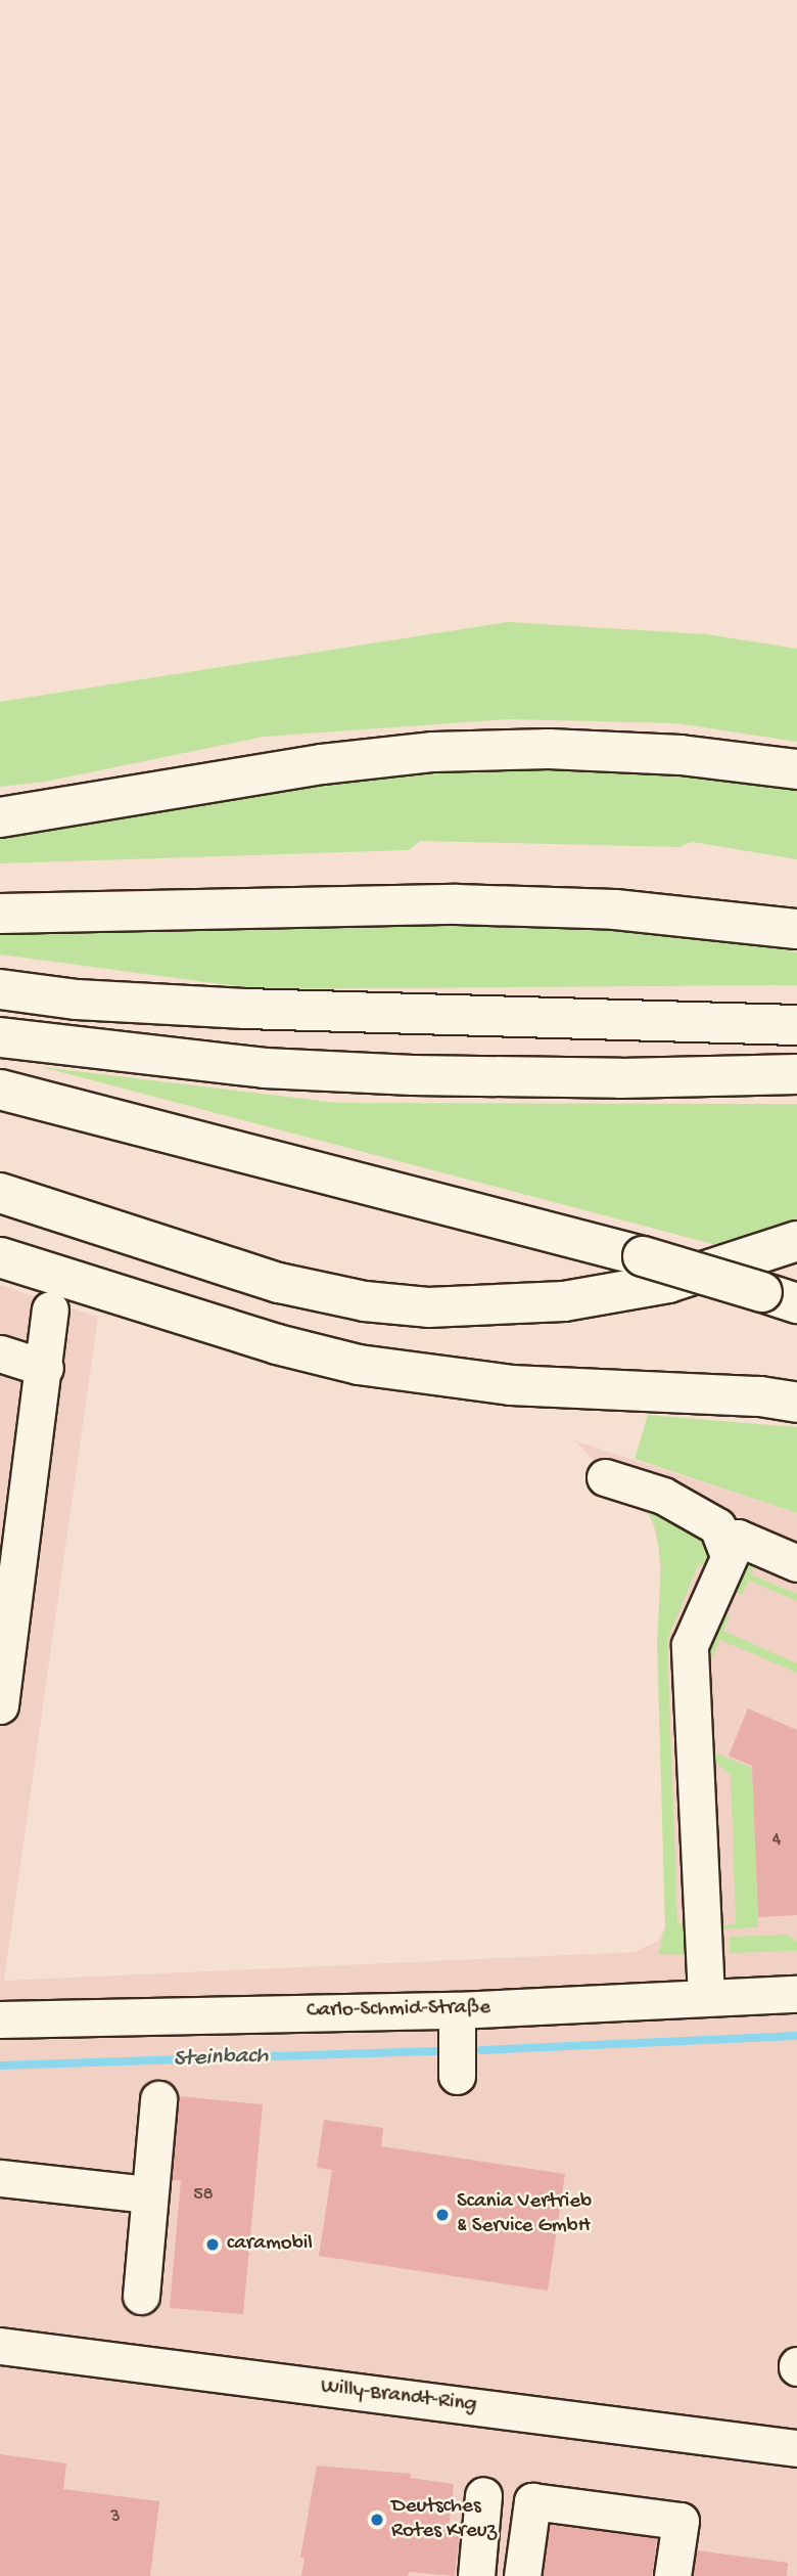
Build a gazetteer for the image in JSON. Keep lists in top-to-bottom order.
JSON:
{
  "streets": {
    "street": ["Carlo-Schmid-Straße", "Willy-Brandt-Ring"]
  },
  "water": ["Steinbach"],
  "places": ["Scania Vertrieb & Service GmbH", "caramobil", "Deutsches Rotes Kreuz"],
  "house_numbers": ["4", "58", "3"]
}
